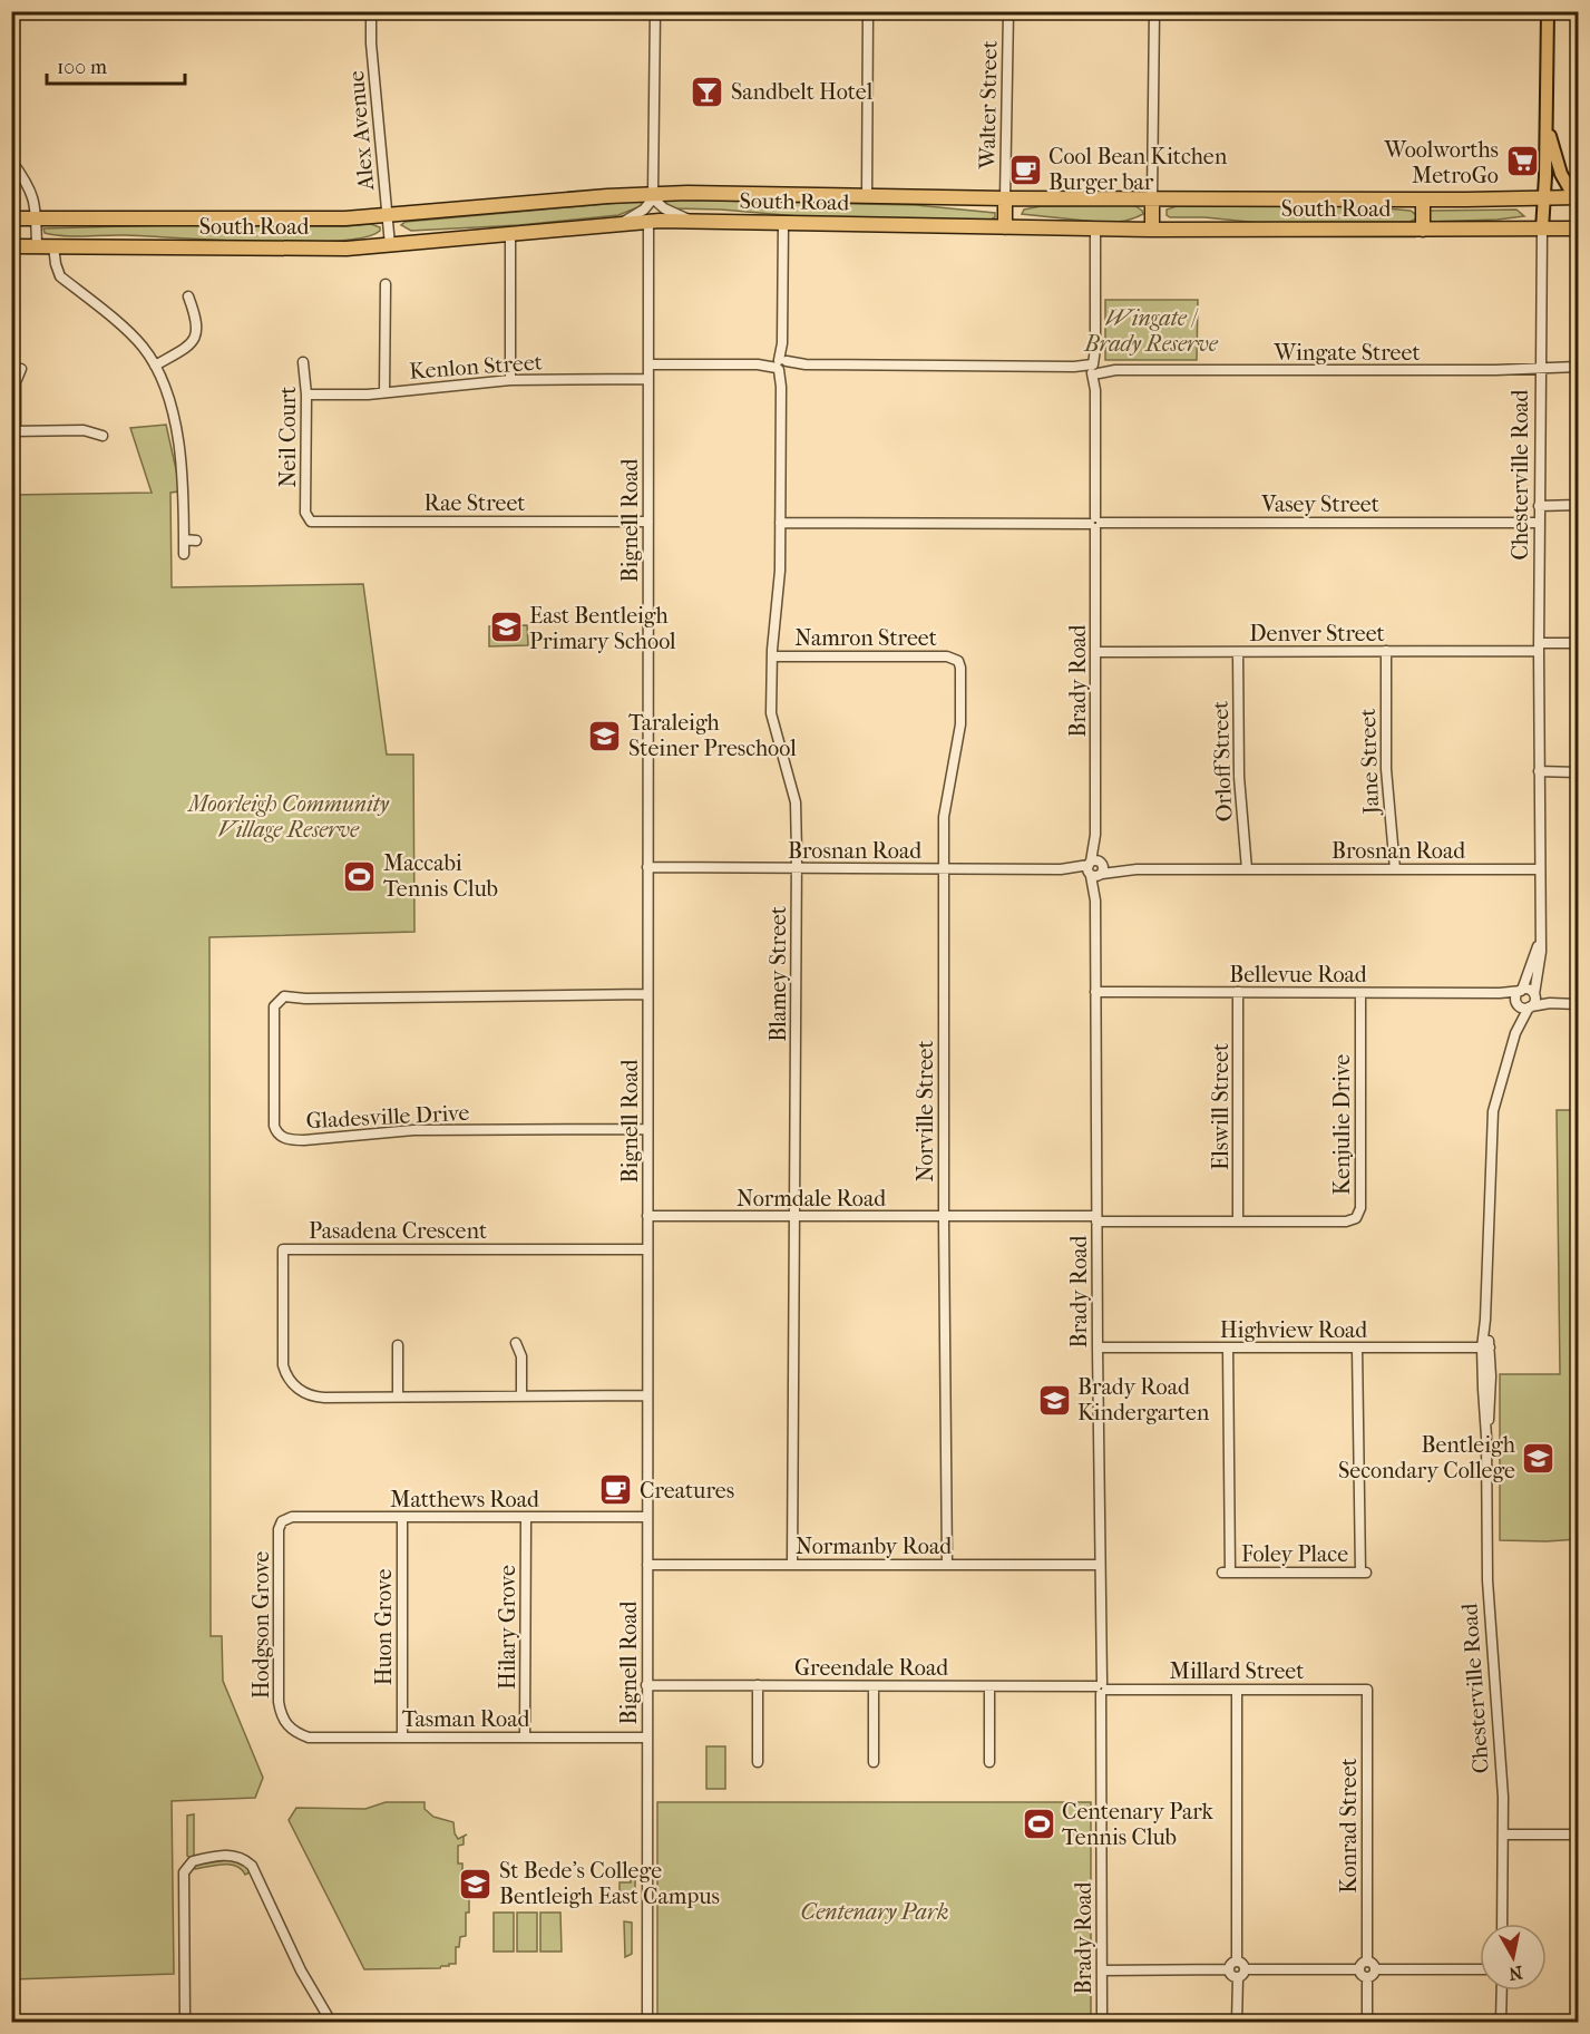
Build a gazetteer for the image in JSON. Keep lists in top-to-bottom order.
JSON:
{
  "streets": {
    "highway": ["South Road"],
    "main road": ["Chesterville Road"],
    "street": [
      "Walter Street",
      "Alex Avenue",
      "Wingate Street",
      "Kenlon Street",
      "Neil Court",
      "Rae Street",
      "Vasey Street",
      "Bignell Road",
      "Denver Street",
      "Namron Street",
      "Brady Road",
      "Orloff Street",
      "Jane Street",
      "Brosnan Road",
      "Blamey Street",
      "Bellevue Road",
      "Elswill Street",
      "Norville Street",
      "Gladesville Drive",
      "Kenjulie Drive",
      "Normdale Road",
      "Pasadena Crescent",
      "Highview Road",
      "Matthews Road",
      "Normanby Road",
      "Foley Place",
      "Hodgson Grove",
      "Huon Grove",
      "Hilary Grove",
      "Greendale Road",
      "Millard Street",
      "Tasman Road",
      "Konrad Street"
    ]
  },
  "crossings": [
    ["Walter Street", "South Road"],
    ["Alex Avenue", "South Road"],
    ["South Road", "Chesterville Road"],
    ["South Road", "Bignell Road"],
    ["South Road", "Brady Road"],
    ["South Road", "Blamey Street"],
    ["Wingate Street", "Chesterville Road"],
    ["Wingate Street", "Bignell Road"],
    ["Wingate Street", "Brady Road"],
    ["Wingate Street", "Blamey Street"],
    ["Kenlon Street", "Neil Court"],
    ["Kenlon Street", "Bignell Road"],
    ["Neil Court", "Rae Street"],
    ["Chesterville Road", "Vasey Street"],
    ["Chesterville Road", "Denver Street"],
    ["Chesterville Road", "Brosnan Road"],
    ["Chesterville Road", "Bellevue Road"],
    ["Chesterville Road", "Highview Road"],
    ["Rae Street", "Bignell Road"],
    ["Vasey Street", "Brady Road"],
    ["Vasey Street", "Blamey Street"],
    ["Bignell Road", "Brosnan Road"],
    ["Bignell Road", "Gladesville Drive"],
    ["Bignell Road", "Normdale Road"],
    ["Bignell Road", "Pasadena Crescent"],
    ["Bignell Road", "Matthews Road"],
    ["Bignell Road", "Normanby Road"],
    ["Bignell Road", "Greendale Road"],
    ["Bignell Road", "Tasman Road"],
    ["Denver Street", "Brady Road"],
    ["Denver Street", "Orloff Street"],
    ["Denver Street", "Jane Street"],
    ["Namron Street", "Blamey Street"],
    ["Namron Street", "Norville Street"],
    ["Brady Road", "Brosnan Road"],
    ["Brady Road", "Bellevue Road"],
    ["Brady Road", "Normdale Road"],
    ["Brady Road", "Highview Road"],
    ["Brady Road", "Normanby Road"],
    ["Brady Road", "Greendale Road"],
    ["Brady Road", "Millard Street"],
    ["Orloff Street", "Brosnan Road"],
    ["Jane Street", "Brosnan Road"],
    ["Brosnan Road", "Blamey Street"],
    ["Brosnan Road", "Norville Street"],
    ["Blamey Street", "Normdale Road"],
    ["Blamey Street", "Normanby Road"],
    ["Bellevue Road", "Elswill Street"],
    ["Bellevue Road", "Kenjulie Drive"],
    ["Elswill Street", "Kenjulie Drive"],
    ["Elswill Street", "Normdale Road"],
    ["Norville Street", "Normdale Road"],
    ["Norville Street", "Normanby Road"],
    ["Kenjulie Drive", "Normdale Road"],
    ["Highview Road", "Foley Place"],
    ["Matthews Road", "Hodgson Grove"],
    ["Matthews Road", "Huon Grove"],
    ["Matthews Road", "Hilary Grove"],
    ["Hodgson Grove", "Tasman Road"],
    ["Huon Grove", "Tasman Road"],
    ["Hilary Grove", "Tasman Road"],
    ["Greendale Road", "Millard Street"],
    ["Millard Street", "Konrad Street"]
  ],
  "parks": ["Wingate / Brady Reserve", "Moorleigh Community Village Reserve", "Centenary Park"],
  "places": {
    "bar": ["Sandbelt Hotel"],
    "supermarket": ["Woolworths MetroGo"],
    "cafe": ["Cool Bean Kitchen Burger bar", "Creatures"],
    "school or university": [
      "East Bentleigh Primary School",
      "Taraleigh Steiner Preschool",
      "Brady Road Kindergarten",
      "Bentleigh Secondary College",
      "St Bede's College Bentleigh East Campus"
    ],
    "sports": ["Maccabi Tennis Club", "Centenary Park Tennis Club"]
  },
  "scale_bar": "100 m",
  "north": "bottom"
}
